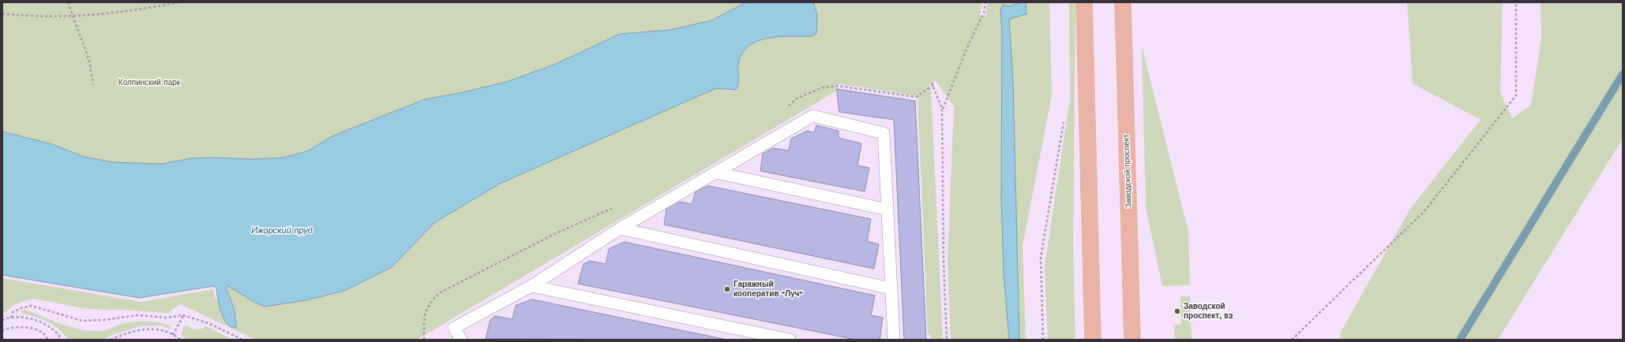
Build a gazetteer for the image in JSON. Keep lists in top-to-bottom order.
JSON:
{
  "streets": {
    "main road": ["Заводской проспект"]
  },
  "water": ["Ижорский пруд"],
  "parks": ["Колпинский парк"],
  "places": ["Гаражный кооператив \"Луч\"", "Заводской проспект, 52"]
}
